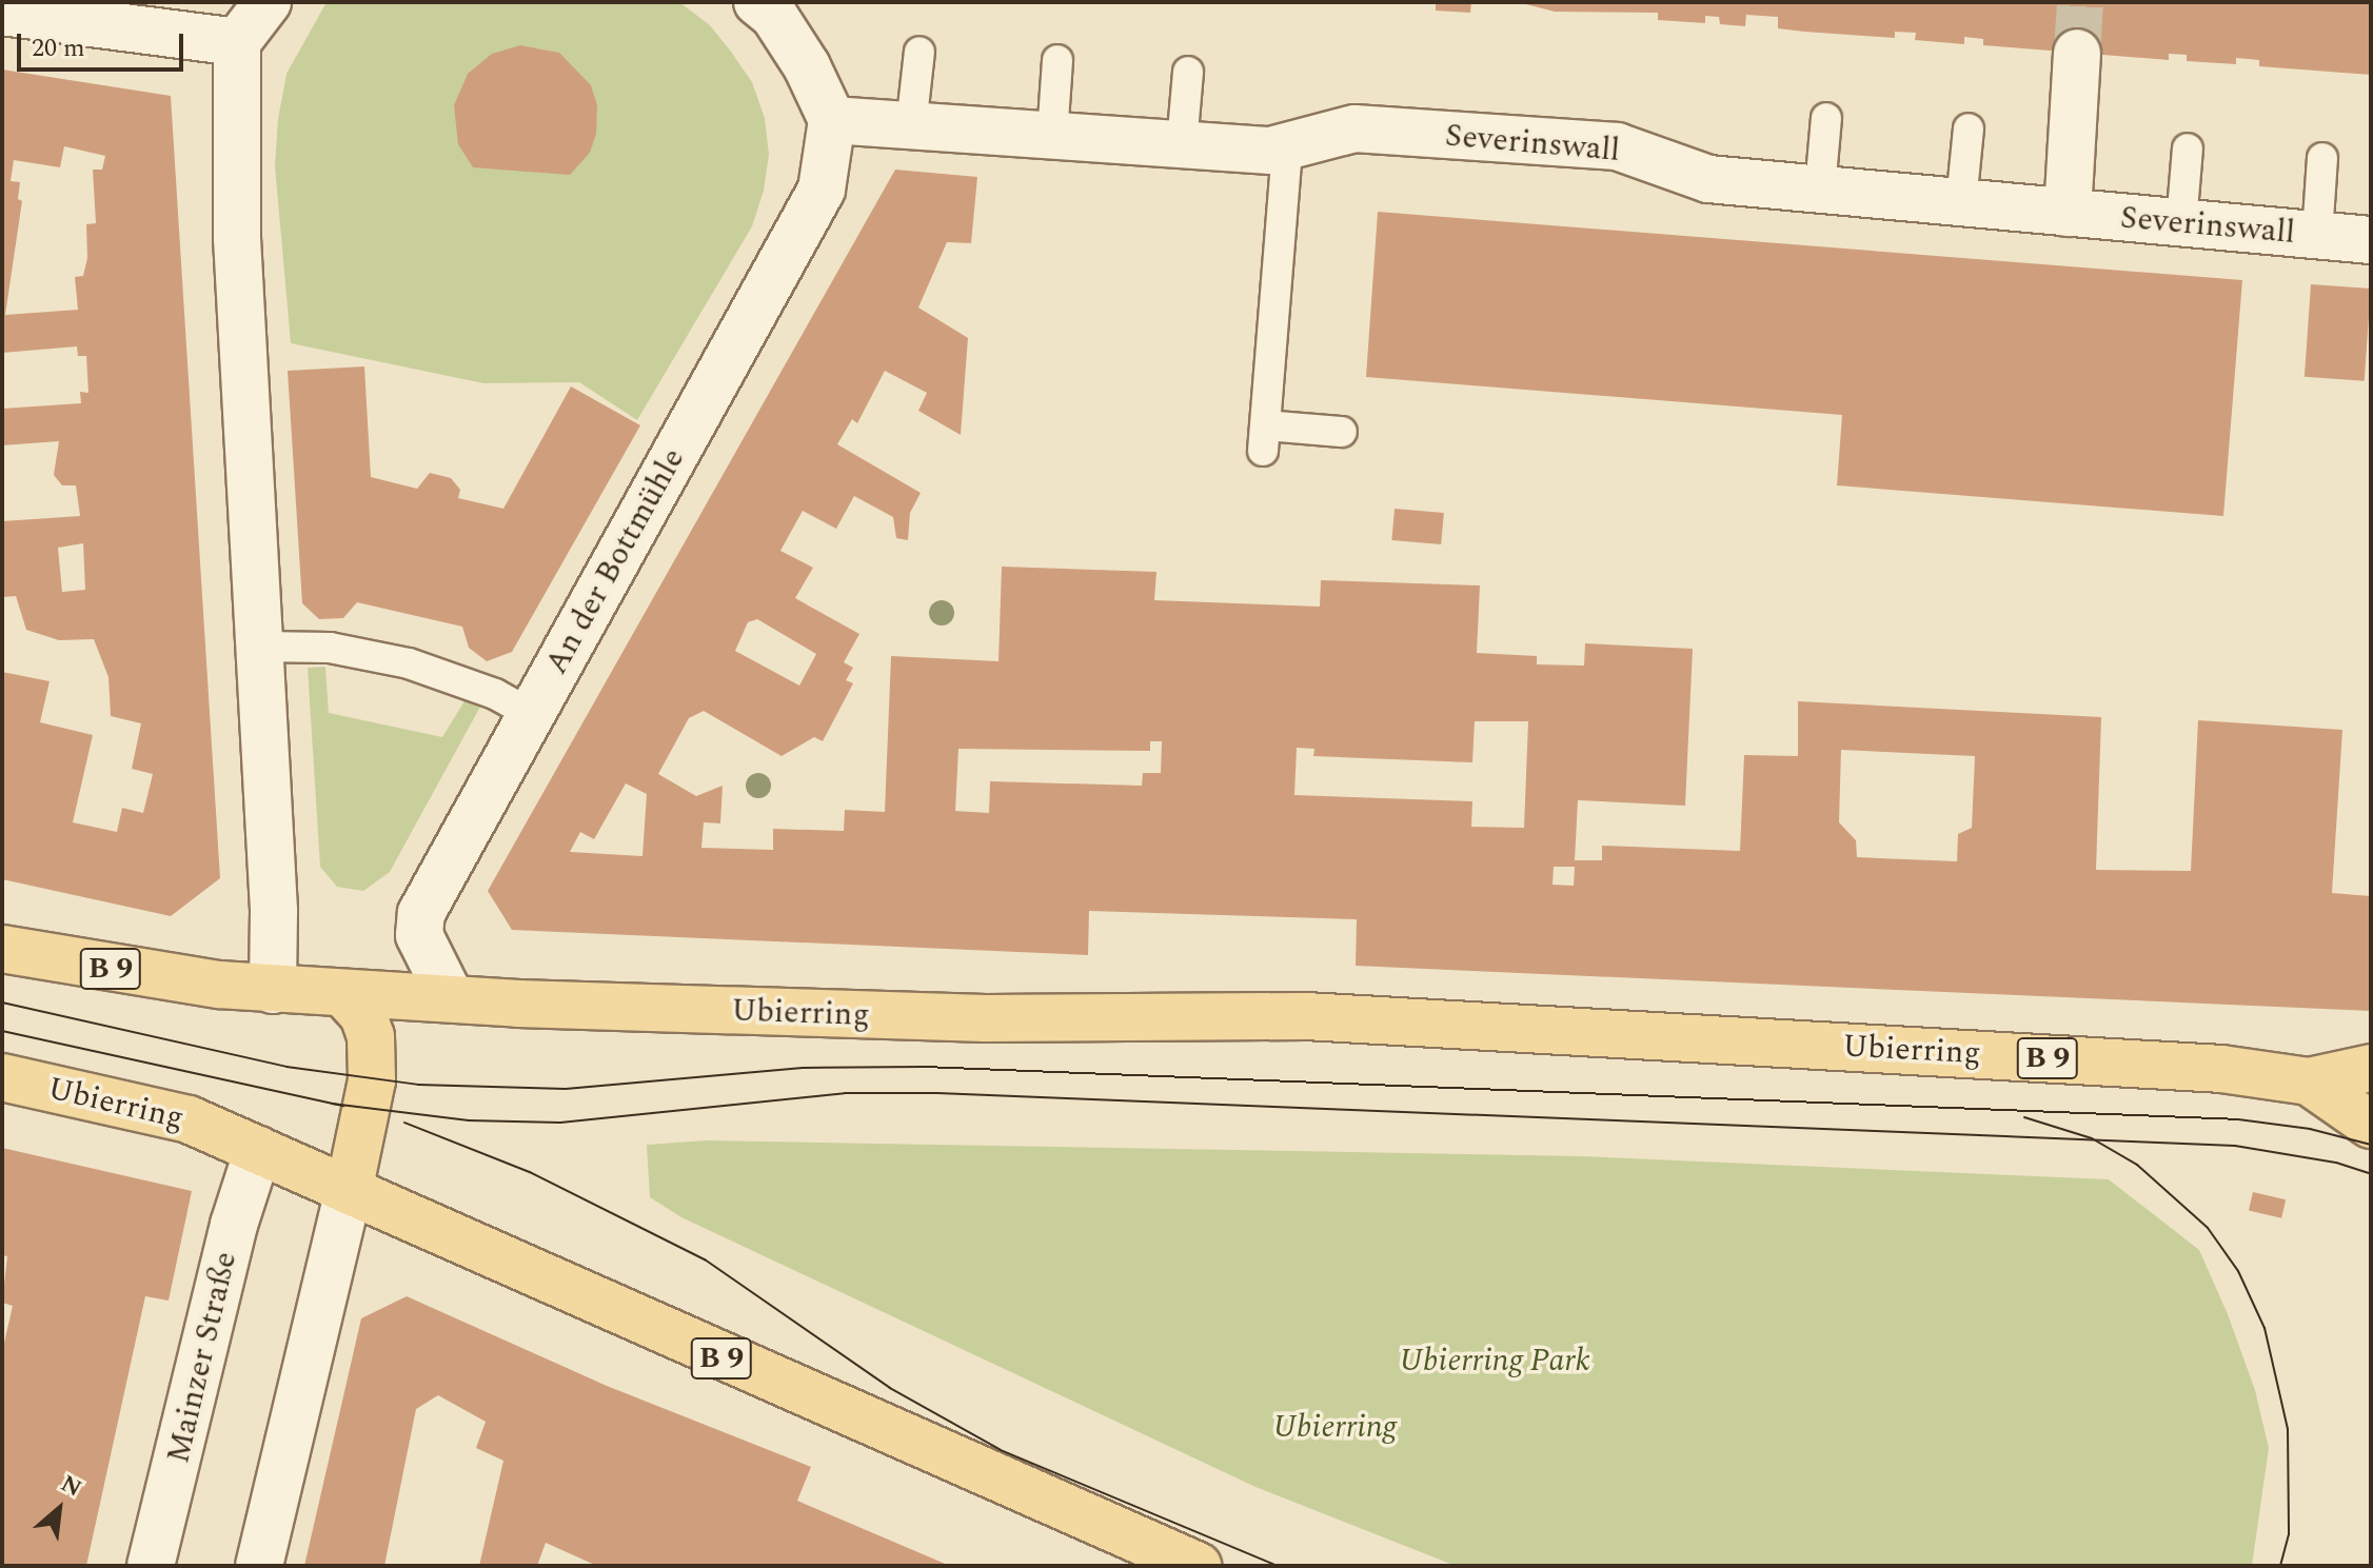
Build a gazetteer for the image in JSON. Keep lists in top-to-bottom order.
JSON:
{
  "streets": {
    "main road": ["B 9", "Ubierring"],
    "street": ["Severinswall", "An der Bottmühle", "Mainzer Straße"]
  },
  "crossings": [
    ["Severinswall", "An der Bottmühle"],
    ["An der Bottmühle", "Ubierring"],
    ["Ubierring", "Mainzer Straße"]
  ],
  "parks": ["Ubierring Park", "Ubierring"],
  "scale_bar": "20 m",
  "north": "top right"
}
